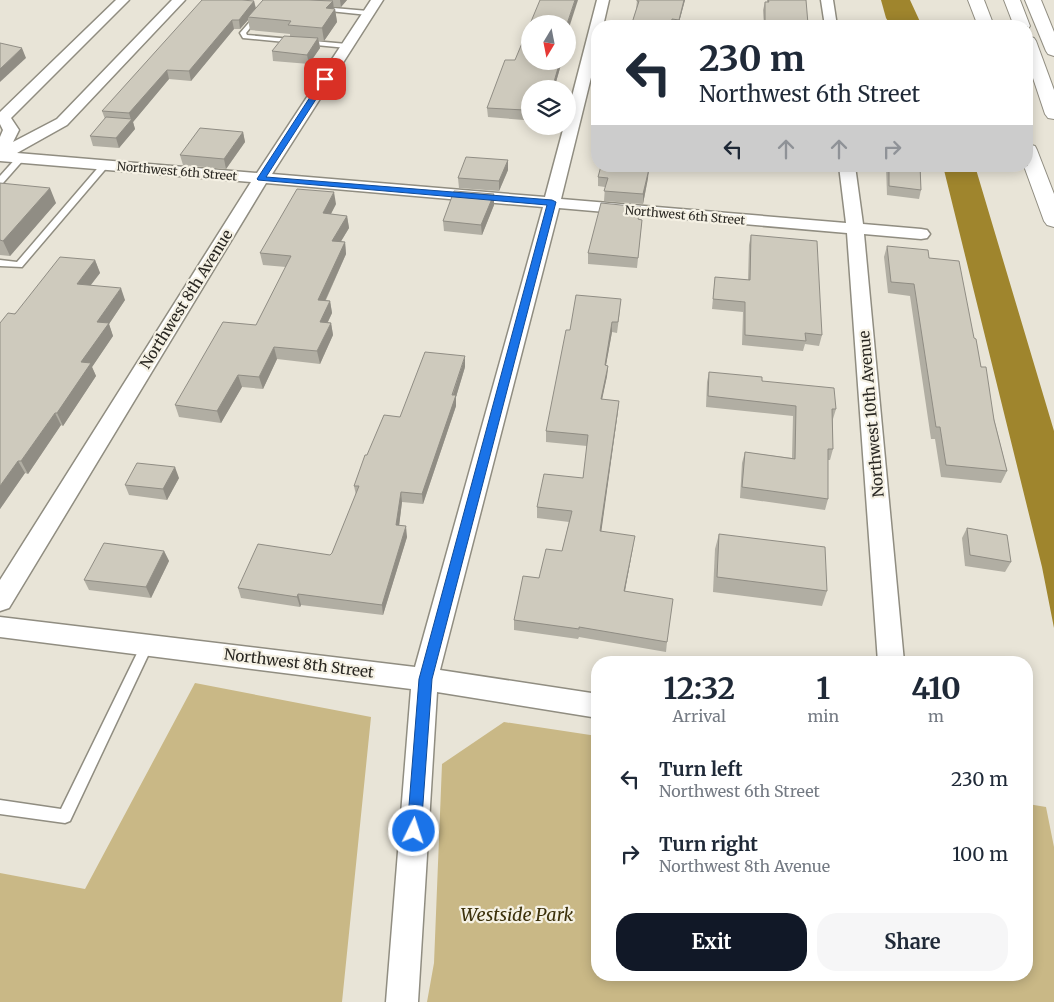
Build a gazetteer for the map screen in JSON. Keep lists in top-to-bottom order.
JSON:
{
  "streets": {
    "street": [
      "Northwest 6th Street",
      "Northwest 8th Avenue",
      "Northwest 10th Avenue",
      "Northwest 8th Street"
    ]
  },
  "crossings": [
    ["Northwest 6th Street", "Northwest 8th Avenue"],
    ["Northwest 6th Street", "Northwest 10th Avenue"]
  ],
  "parks": ["Westside Park"],
  "north": "bottom",
  "page": {
    "turn": ["230 m", "Northwest 6th Street"],
    "eta": [
      "12:32",
      "Arrival",
      "1",
      "min",
      "410",
      "m"
    ],
    "list": [
      {
        "name": "Turn left",
        "note": "Northwest 6th Street",
        "value": "230 m"
      },
      {
        "name": "Turn right",
        "note": "Northwest 8th Avenue",
        "value": "100 m"
      }
    ],
    "buttons": ["Exit", "Share"]
  }
}
